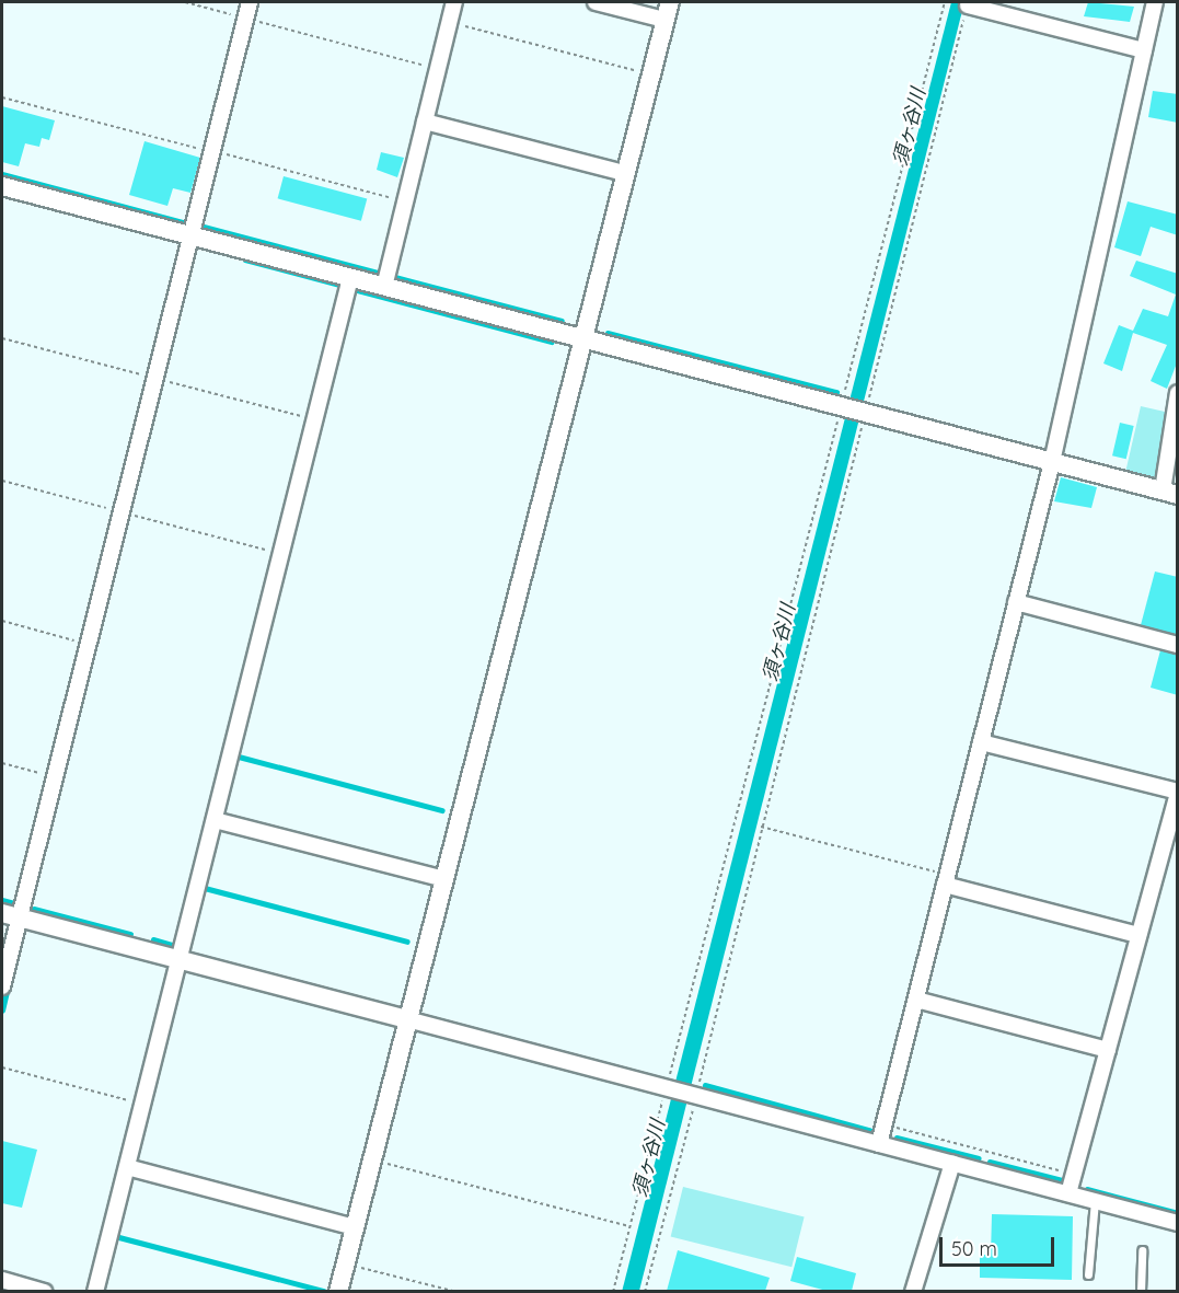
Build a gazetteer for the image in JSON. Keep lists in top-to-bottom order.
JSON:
{
  "water": ["須ヶ谷川"],
  "scale_bar": "50 m"
}
